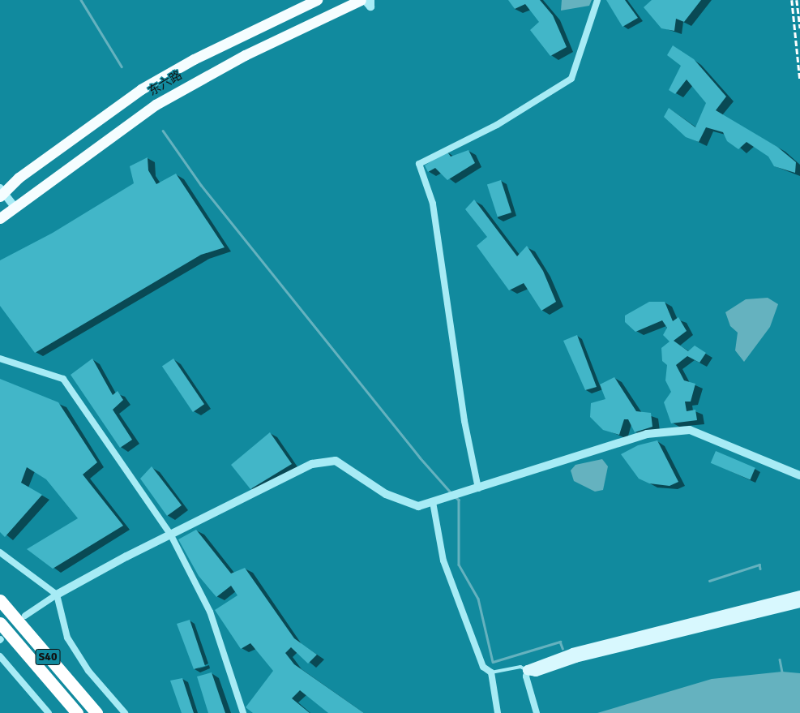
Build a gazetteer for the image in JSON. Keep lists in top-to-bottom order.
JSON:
{
  "streets": {
    "highway": ["S40"],
    "main road": ["东六路"]
  }
}
